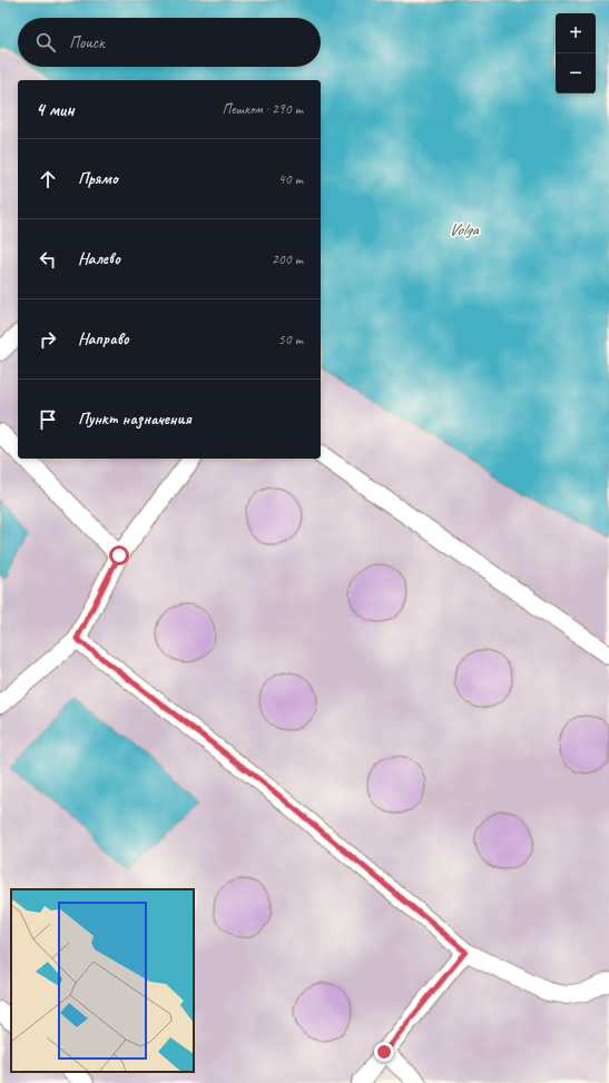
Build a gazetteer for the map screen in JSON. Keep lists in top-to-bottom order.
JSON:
{
  "water": ["Volga"],
  "page": {
    "map_buttons": ["+", "−"],
    "search": "Поиск",
    "heading": ["4 мин", "Пешком · 290 m"],
    "list": [
      ["Прямо", "40 m"],
      ["Налево", "200 m"],
      ["Направо", "50 m"],
      "Пункт назначения"
    ]
  }
}
